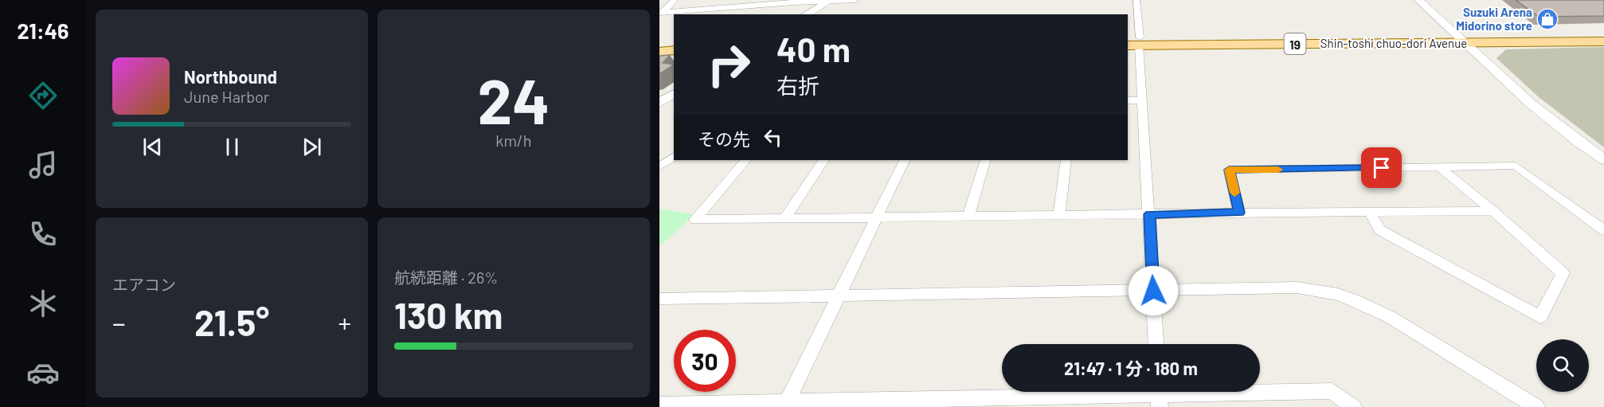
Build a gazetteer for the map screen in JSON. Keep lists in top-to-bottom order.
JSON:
{
  "streets": {
    "main road": ["Shin-toshi chuo-dori Avenue", "19"]
  },
  "places": {
    "shop": ["Suzuki Arena Midorino store"]
  },
  "page": {
    "tabs": "21:46",
    "tile": [
      ["24", "km/h"],
      "エアコン",
      ["航続距離 · 26%", "130 km"]
    ],
    "turn": ["40 m", "右折"],
    "song": ["Northbound", "June Harbor"],
    "then": "その先",
    "heat": ["−", "21.5°", "+"],
    "limit": "30",
    "trip": "21:47 · 1 分 · 180 m"
  }
}
